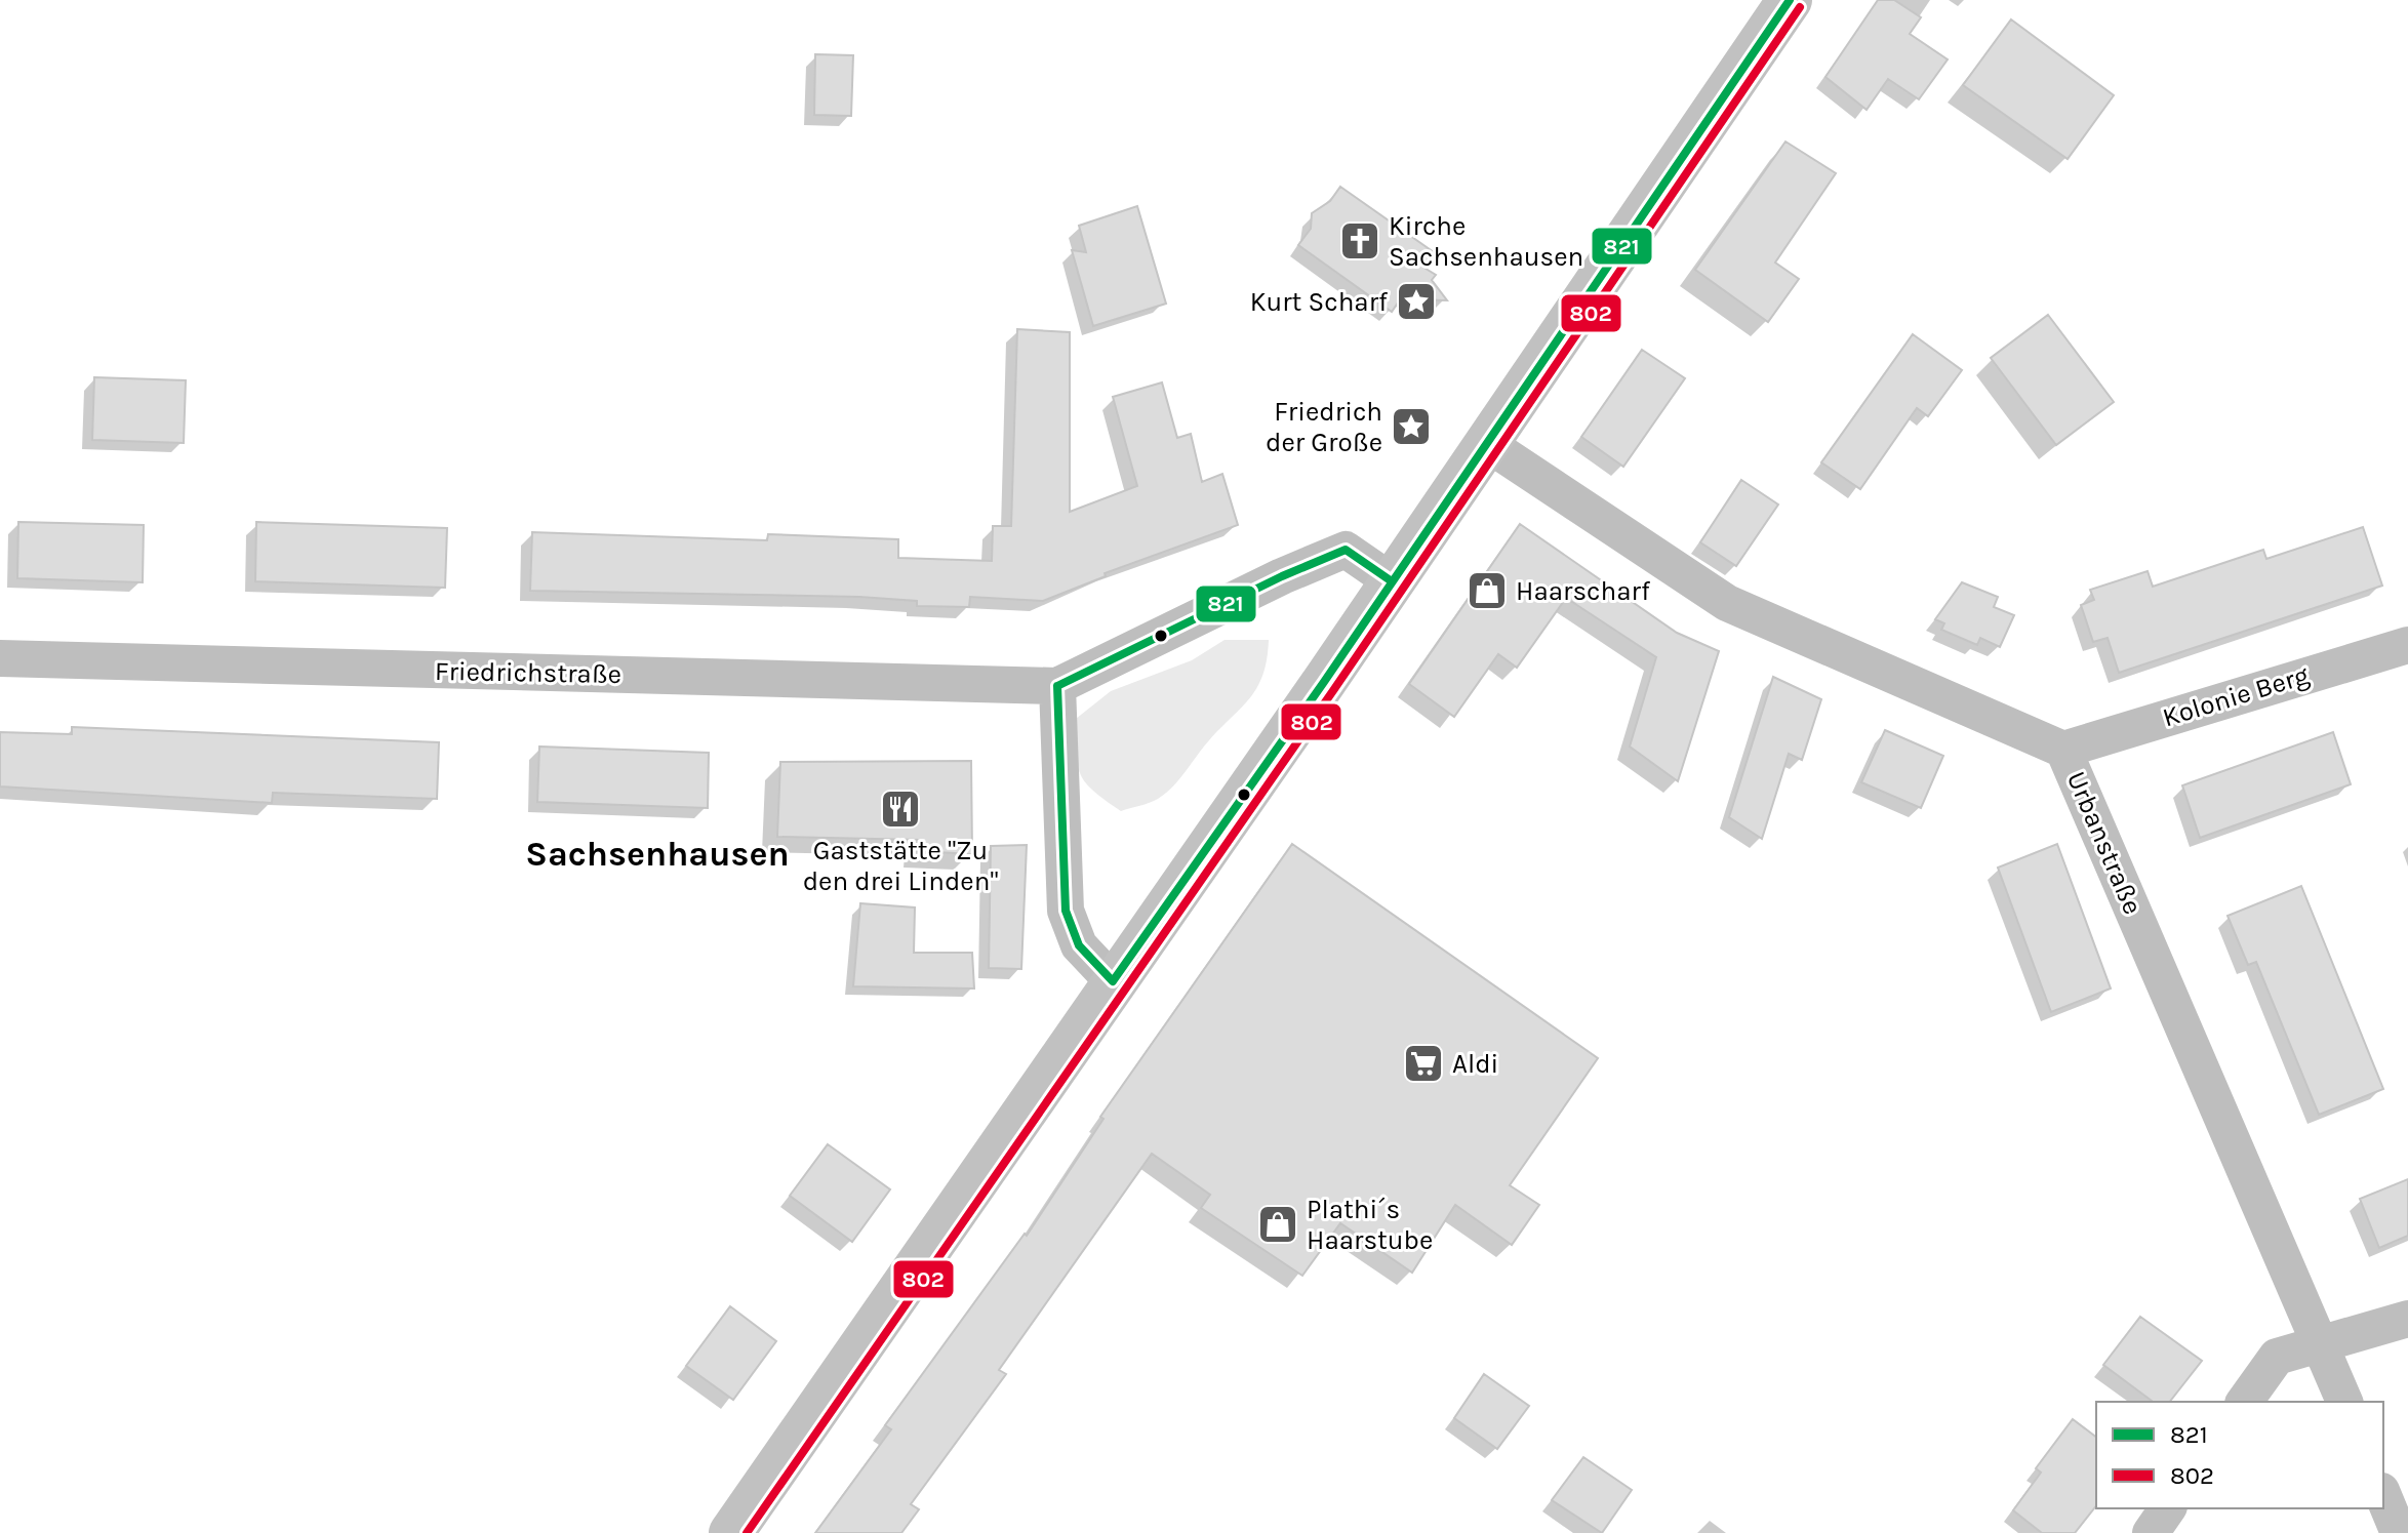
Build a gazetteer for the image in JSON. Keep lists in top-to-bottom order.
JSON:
{
  "streets": {
    "street": ["Friedrichstraße", "Kolonie Berg", "Urbanstraße"]
  },
  "crossings": [
    ["Kolonie Berg", "Urbanstraße"]
  ],
  "districts": ["Sachsenhausen"],
  "places": {
    "church": ["Kirche Sachsenhausen"],
    "place": ["Kurt Scharf", "Friedrich der Große"],
    "shop": ["Haarscharf", "Plathi´s Haarstube"],
    "restaurant": ["Gaststätte \"Zu den drei Linden\""],
    "supermarket": ["Aldi"]
  },
  "lines": ["transit line 821", "transit line 802"],
  "legend": ["821", "802"]
}
